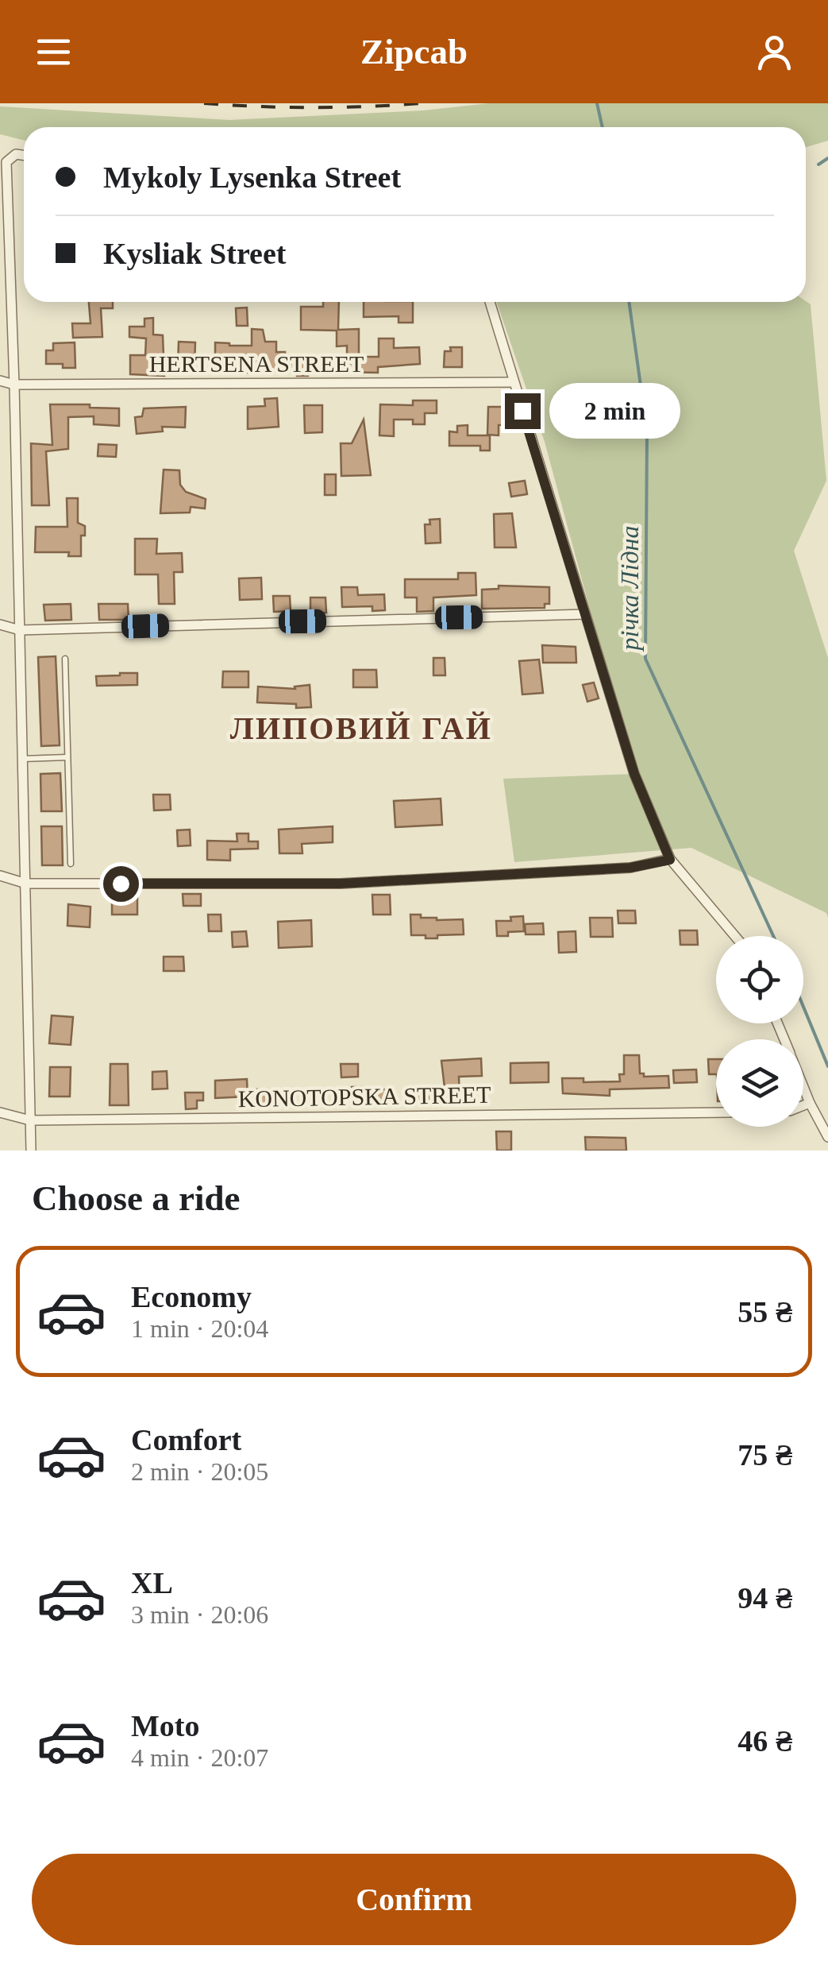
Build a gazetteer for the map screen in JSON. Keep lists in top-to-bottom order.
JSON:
{
  "streets": {
    "street": ["HERTSENA STREET", "KONOTOPSKA STREET"]
  },
  "districts": ["ЛИПОВИЙ ГАЙ"],
  "water": ["річка Лідна"],
  "page": {
    "header": "Zipcab",
    "banner": ["Mykoly Lysenka Street", "Kysliak Street"],
    "bubble": "2 min",
    "heading": "Choose a ride",
    "list": [
      {
        "name": "Economy",
        "note": "1 min · 20:04",
        "value": "55 ₴"
      },
      {
        "name": "Comfort",
        "note": "2 min · 20:05",
        "value": "75 ₴"
      },
      {
        "name": "XL",
        "note": "3 min · 20:06",
        "value": "94 ₴"
      },
      {
        "name": "Moto",
        "note": "4 min · 20:07",
        "value": "46 ₴"
      }
    ],
    "buttons": "Confirm"
  }
}
